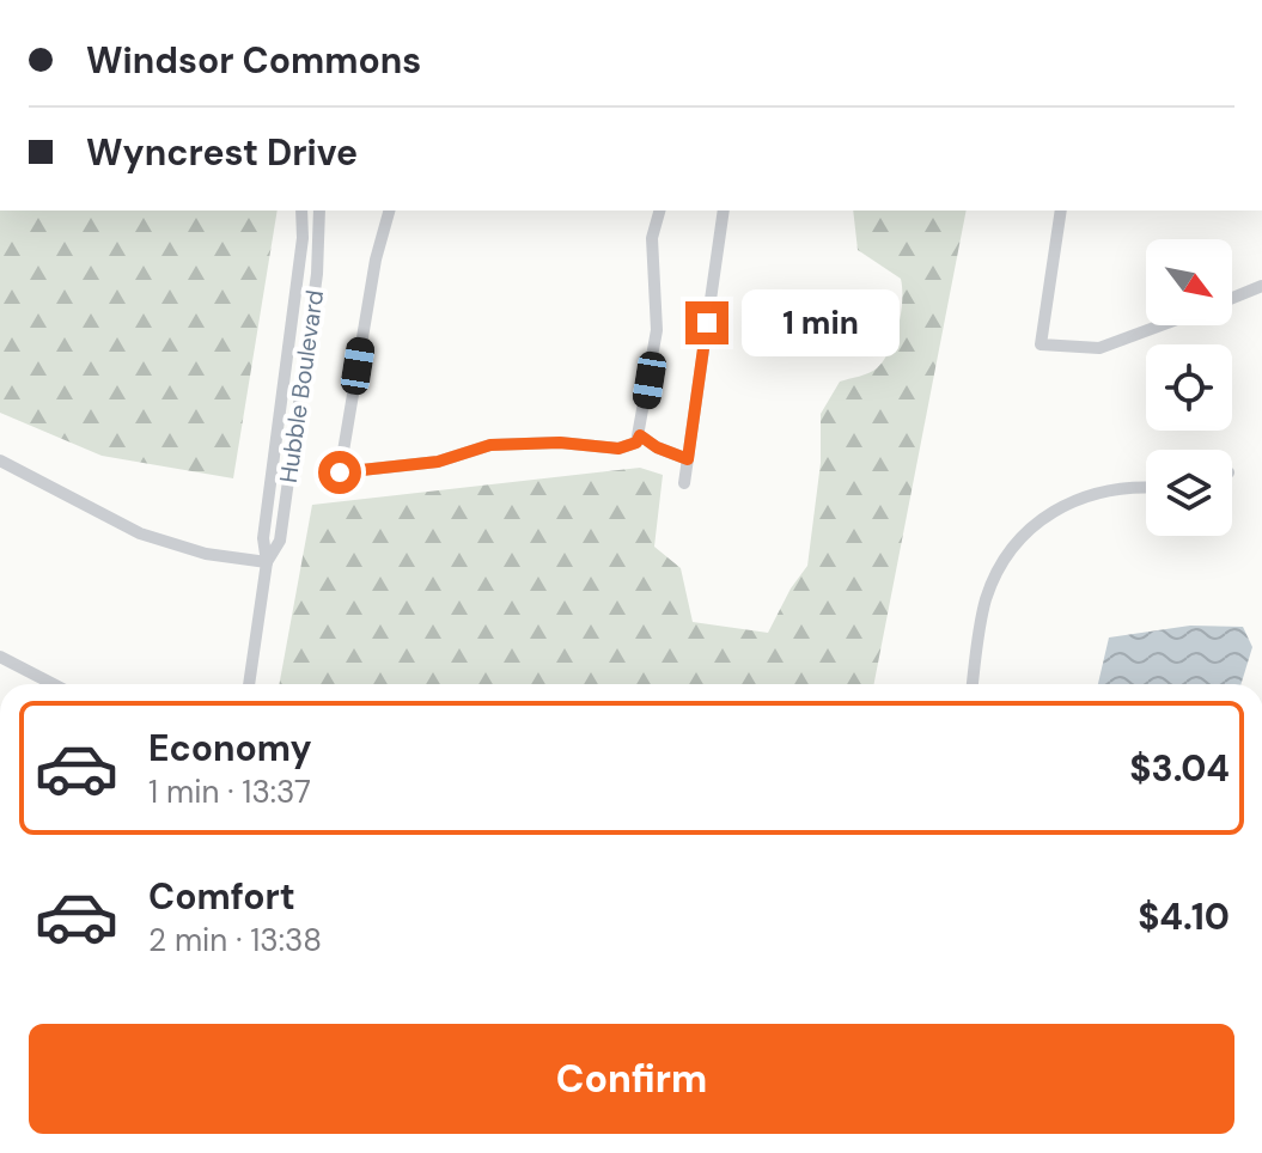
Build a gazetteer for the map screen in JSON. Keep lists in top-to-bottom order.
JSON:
{
  "streets": {
    "street": ["Hubble Boulevard"]
  },
  "north": "bottom right",
  "page": {
    "banner": ["Windsor Commons", "Wyncrest Drive"],
    "bubble": "1 min",
    "list": [
      {
        "name": "Economy",
        "note": "1 min · 13:37",
        "value": "$3.04"
      },
      {
        "name": "Comfort",
        "note": "2 min · 13:38",
        "value": "$4.10"
      }
    ],
    "buttons": "Confirm"
  }
}
